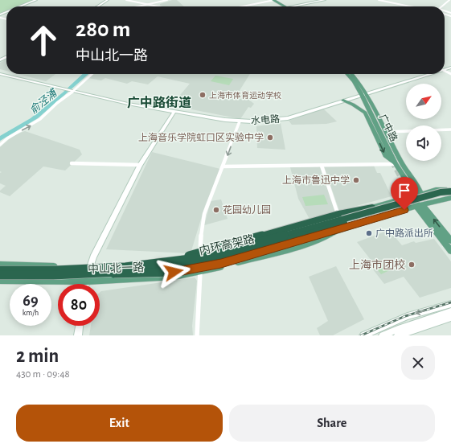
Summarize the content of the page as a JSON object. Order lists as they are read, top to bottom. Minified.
{"streets":{"highway":["内环高架路"],"main road":["水电路","广中路","中山北一路"]},"crossings":[["水电路","广中路"],["广中路","中山北一路"]],"districts":["广中路街道"],"water":["俞泾浦"],"places":["上海市体育运动学校","上海音乐学院虹口区实验中学","上海市鲁迅中学","花园幼儿园","广中路派出所","上海市团校"],"north":"top right","page":{"turn":["280 m","中山北一路"],"speed":"69 km/h","limit":"80","heading":["2 min","430 m · 09:48"],"buttons":["Exit","Share"]}}
